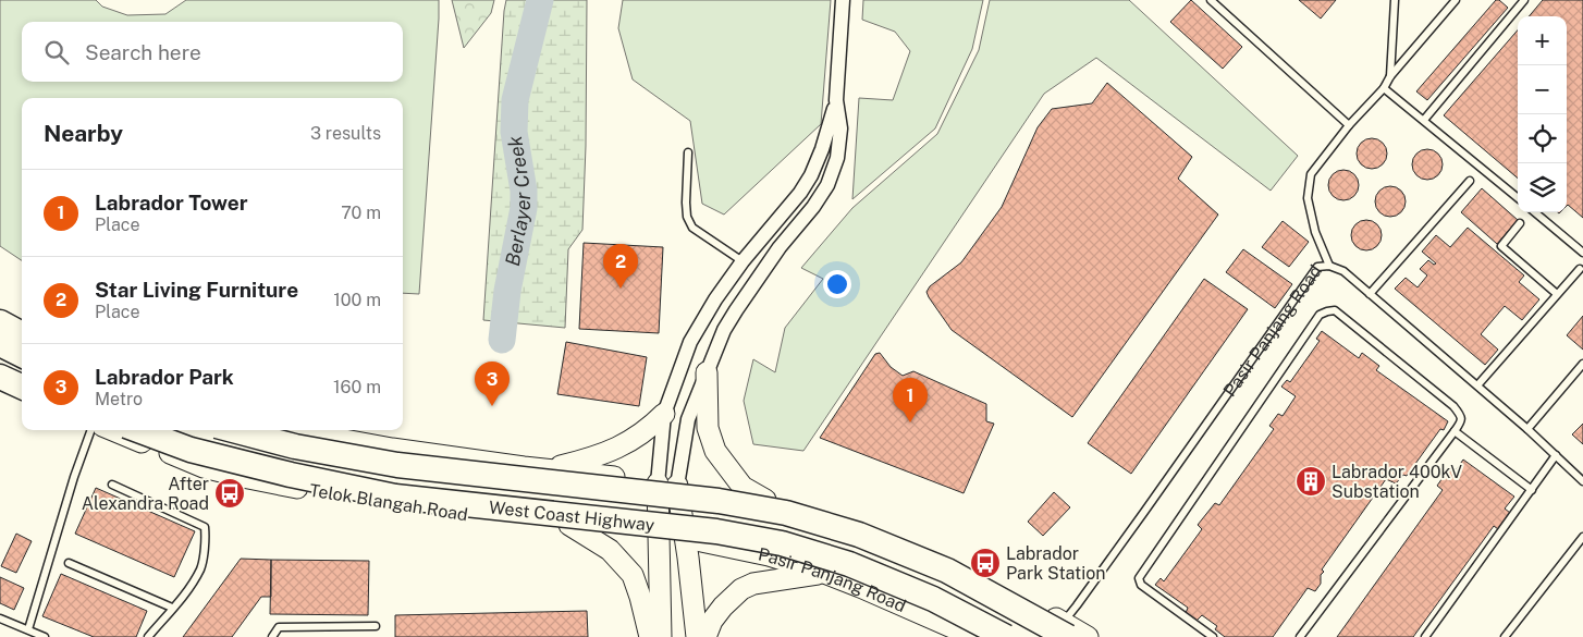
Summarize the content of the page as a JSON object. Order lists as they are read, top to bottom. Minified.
{"streets":{"highway":["West Coast Highway"],"main road":["Pasir Panjang Road","Telok Blangah Road"]},"crossings":[["Pasir Panjang Road","Telok Blangah Road"],["Pasir Panjang Road","West Coast Highway"]],"water":["Berlayer Creek"],"places":{"building":["Labrador 400kV Substation"],"bus stop":["After Alexandra Road","Labrador Park Station"]},"page":{"map_buttons":["+","−"],"search":"Search here","heading":["Nearby","3 results"],"list":[{"mark":"1","name":"Labrador Tower","note":"Place","value":"70 m"},{"mark":"2","name":"Star Living Furniture","note":"Place","value":"100 m"},{"mark":"3","name":"Labrador Park","note":"Metro","value":"160 m"}],"pins":["2","3","1"]}}
